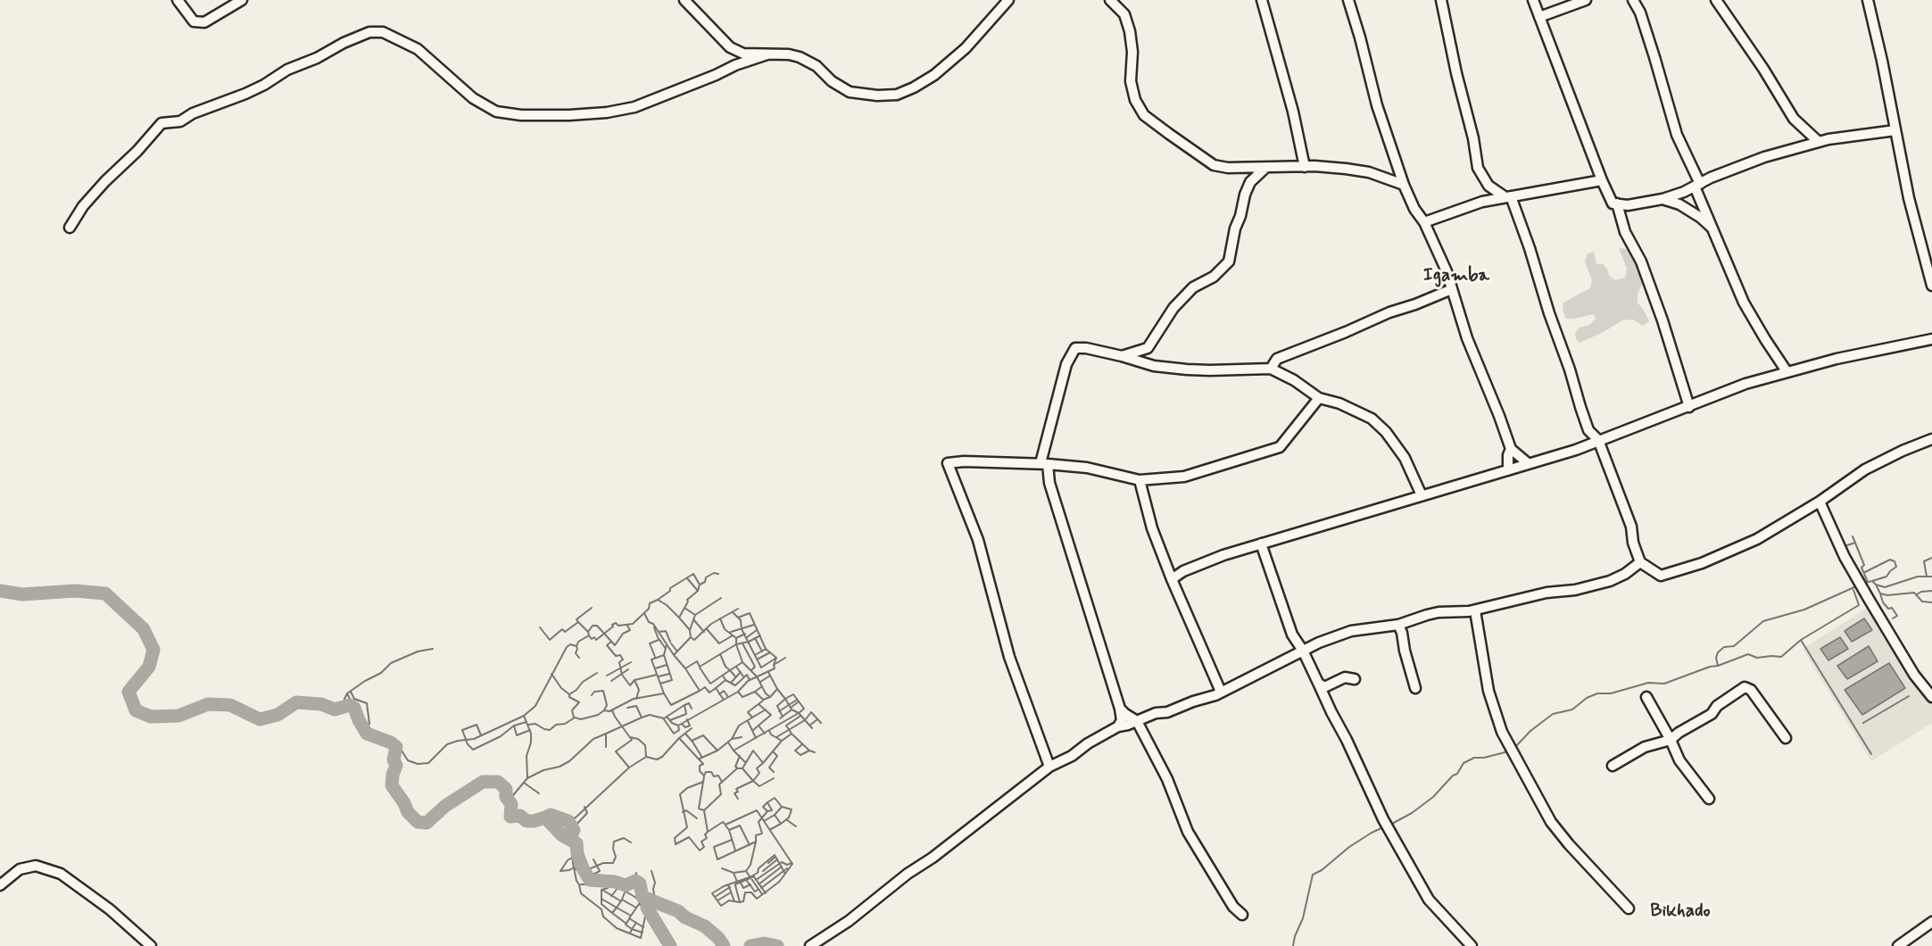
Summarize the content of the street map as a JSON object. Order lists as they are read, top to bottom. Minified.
{"districts":["Igamba","Bikhado"]}
